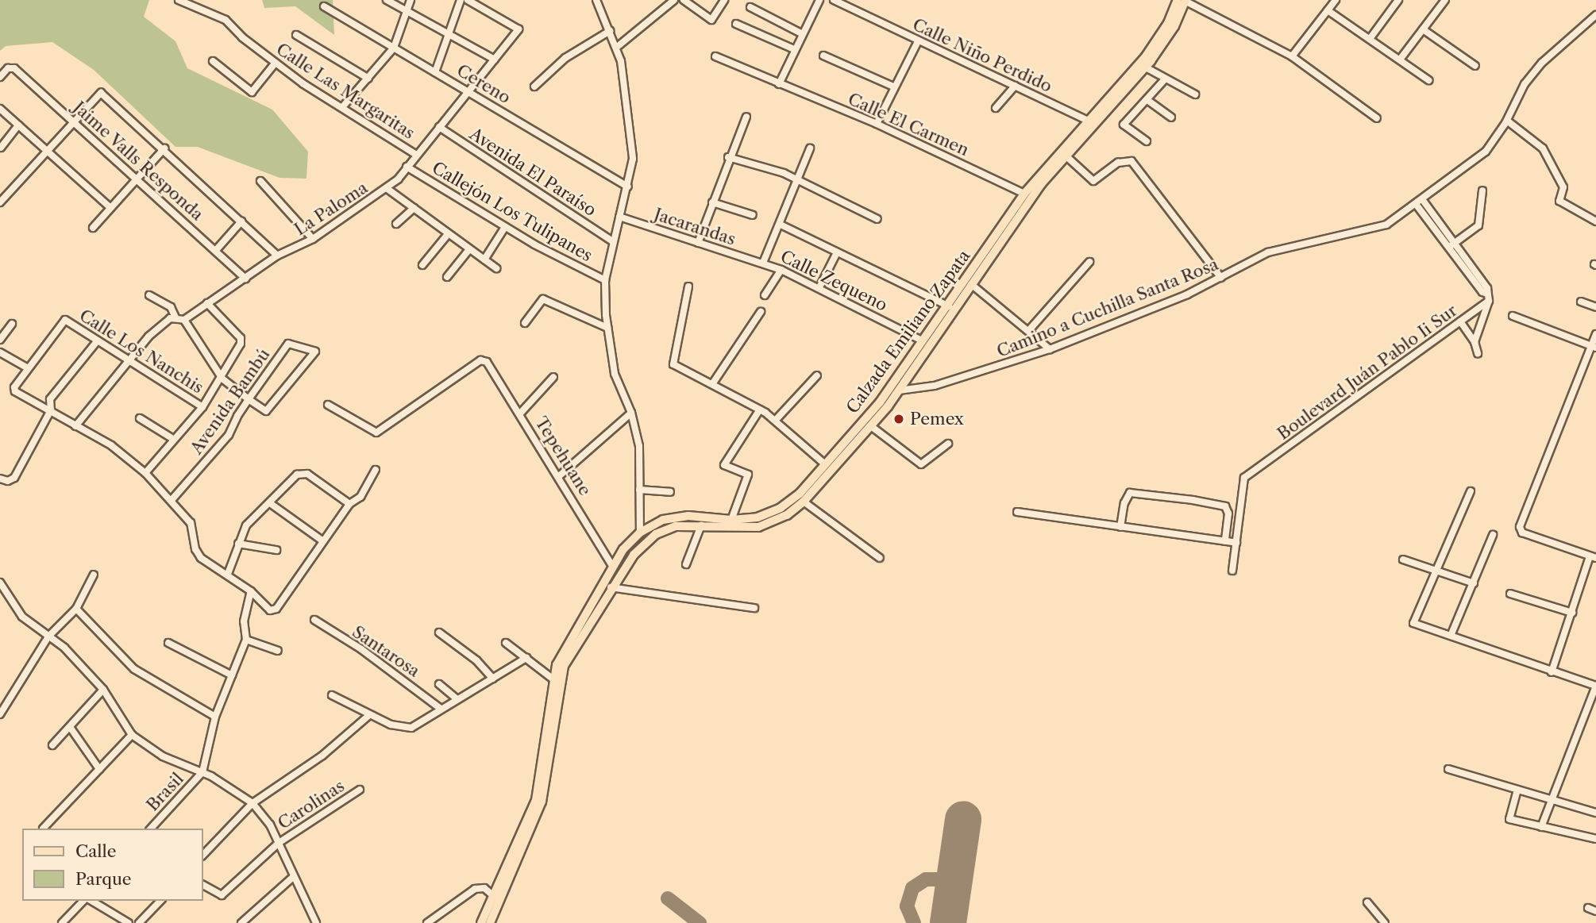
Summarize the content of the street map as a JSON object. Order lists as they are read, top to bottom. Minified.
{"streets":{"main road":["Calzada Emiliano Zapata"],"street":["Calle Niño Perdido","Cereno","Calle Las Margaritas","Calle El Carmen","Jaime Valls Responda","Avenida El Paraíso","La Paloma","Callejón Los Tulipanes","Jacarandas","Calle Zequeno","Camino a Cuchilla Santa Rosa","Calle Los Nanchis","Boulevard Juán Pablo Ii Sur","Avenida Bambú","Tepehuane","Santarosa","Brasil","Carolinas"]},"crossings":[["Calle Niño Perdido","Calzada Emiliano Zapata"],["Cereno","La Paloma"],["Calle Las Margaritas","La Paloma"],["Calle El Carmen","Calzada Emiliano Zapata"],["Jaime Valls Responda","La Paloma"],["Avenida El Paraíso","La Paloma"],["La Paloma","Callejón Los Tulipanes"],["Jacarandas","Calle Zequeno"],["Calle Zequeno","Calzada Emiliano Zapata"],["Camino a Cuchilla Santa Rosa","Calzada Emiliano Zapata"],["Calzada Emiliano Zapata","Tepehuane"]],"places":["Pemex"],"legend":["Calle","Parque"]}
